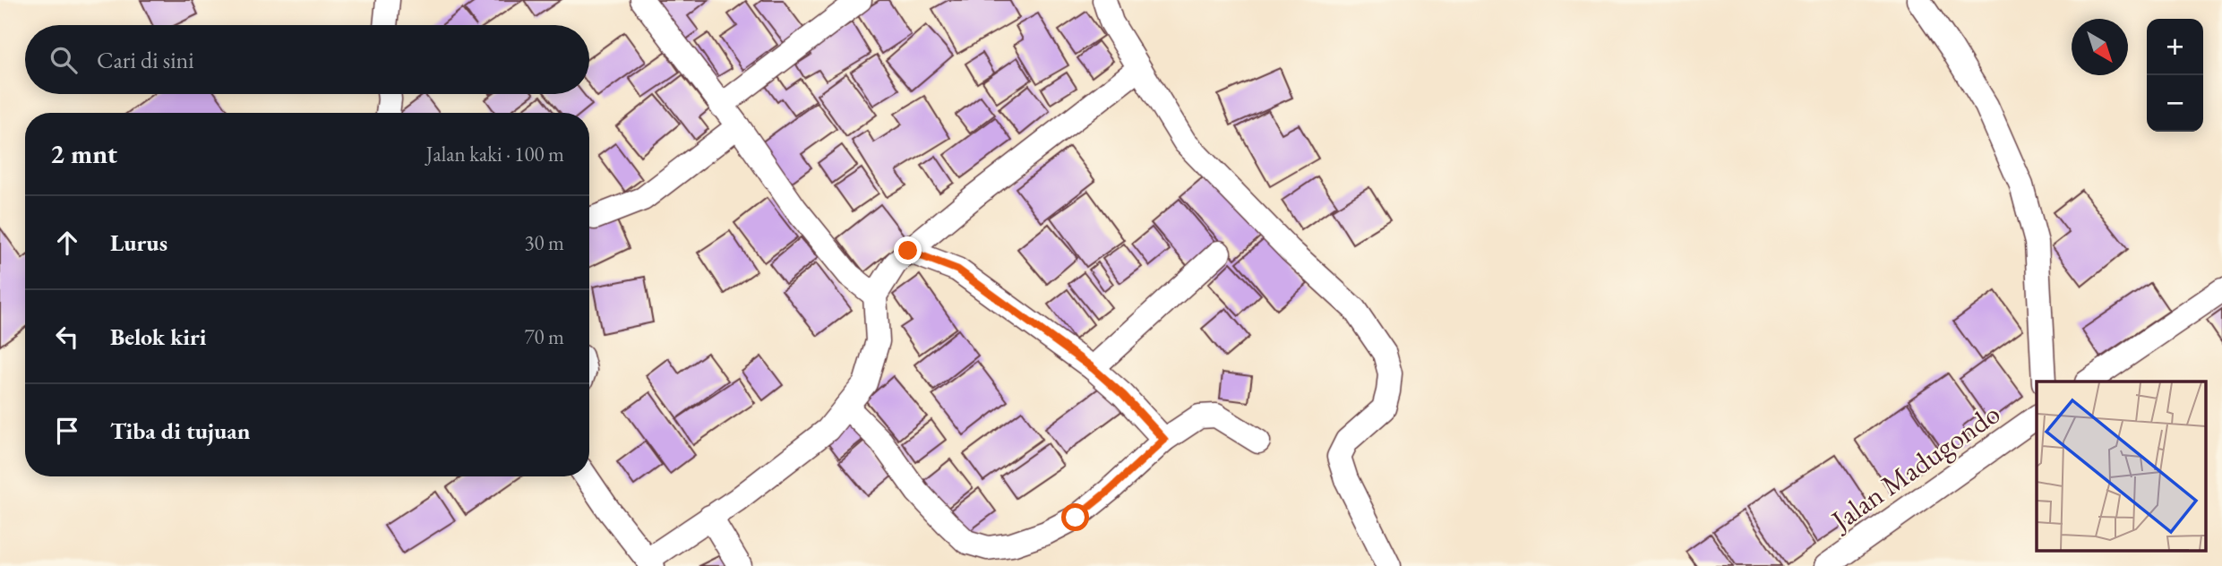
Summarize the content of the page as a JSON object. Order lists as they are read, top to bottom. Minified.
{"streets":{"street":["Jalan Madugondo"]},"north":"bottom right","page":{"map_buttons":["+","−"],"search":"Cari di sini","heading":["2 mnt","Jalan kaki · 100 m"],"list":[["Lurus","30 m"],["Belok kiri","70 m"],"Tiba di tujuan"]}}
